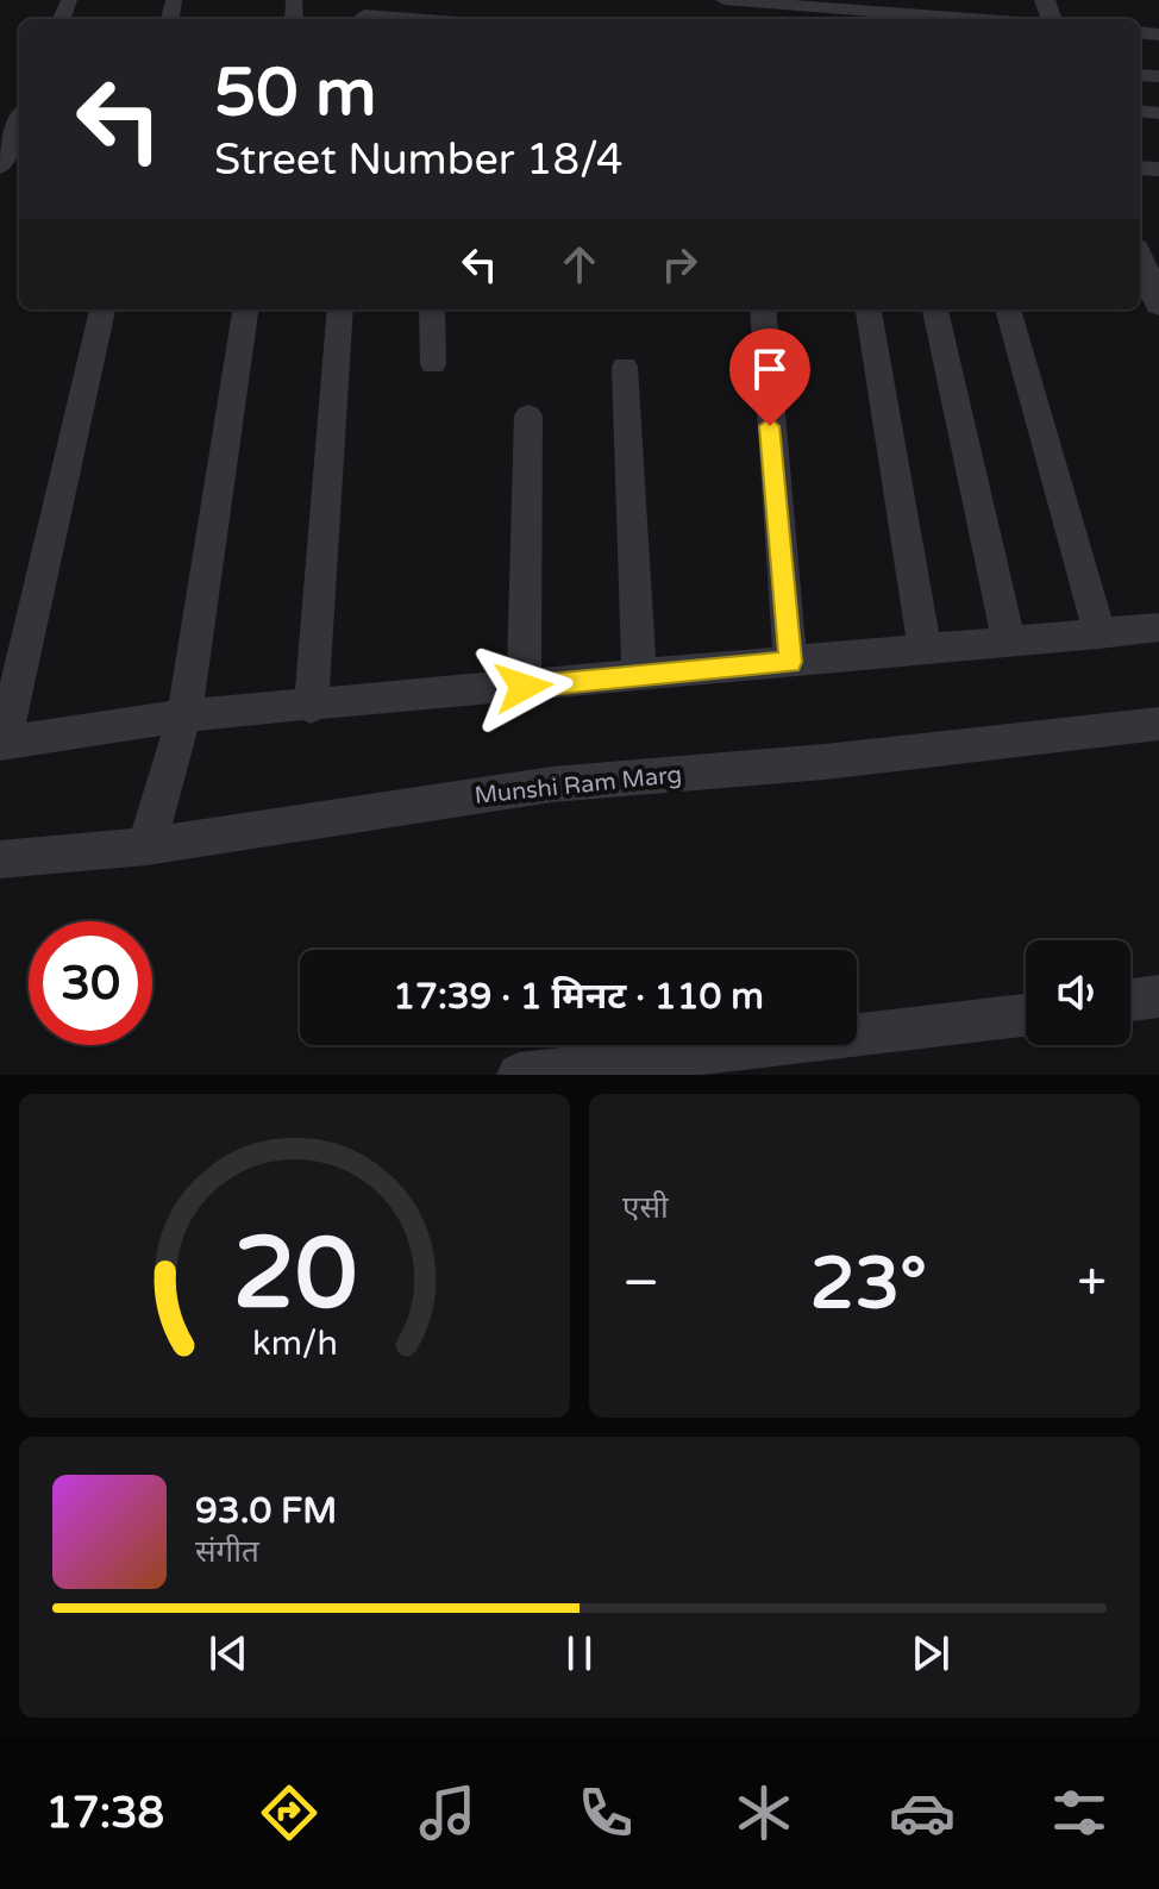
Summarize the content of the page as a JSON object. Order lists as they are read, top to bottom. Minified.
{"streets":{"street":["Munshi Ram Marg"]},"page":{"turn":["50 m","Street Number 18/4"],"limit":"30","trip":"17:39 · 1 मिनट · 110 m","tile":"एसी","heat":["−","23°","+"],"song":["93.0 FM","संगीत"],"tabs":"17:38","gauge":["20","km/h"]}}
